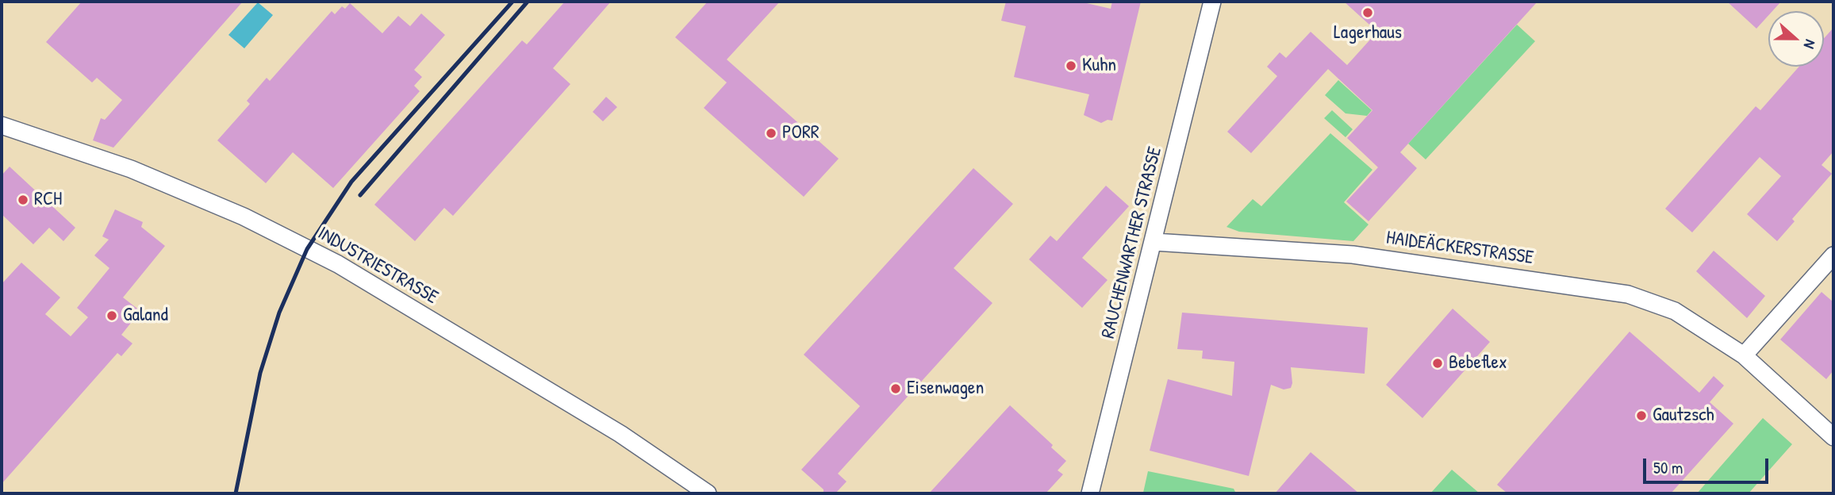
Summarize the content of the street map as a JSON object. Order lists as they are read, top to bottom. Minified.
{"streets":{"street":["RAUCHENWARTHER STRASSE","HAIDEÄCKERSTRASSE","INDUSTRIESTRASSE"]},"crossings":[["RAUCHENWARTHER STRASSE","HAIDEÄCKERSTRASSE"]],"places":["Lagerhaus","Kuhn","PORR","RCH","Galand","Bebeflex","Eisenwagen","Gautzsch"],"scale_bar":"50 m","north":"right"}
